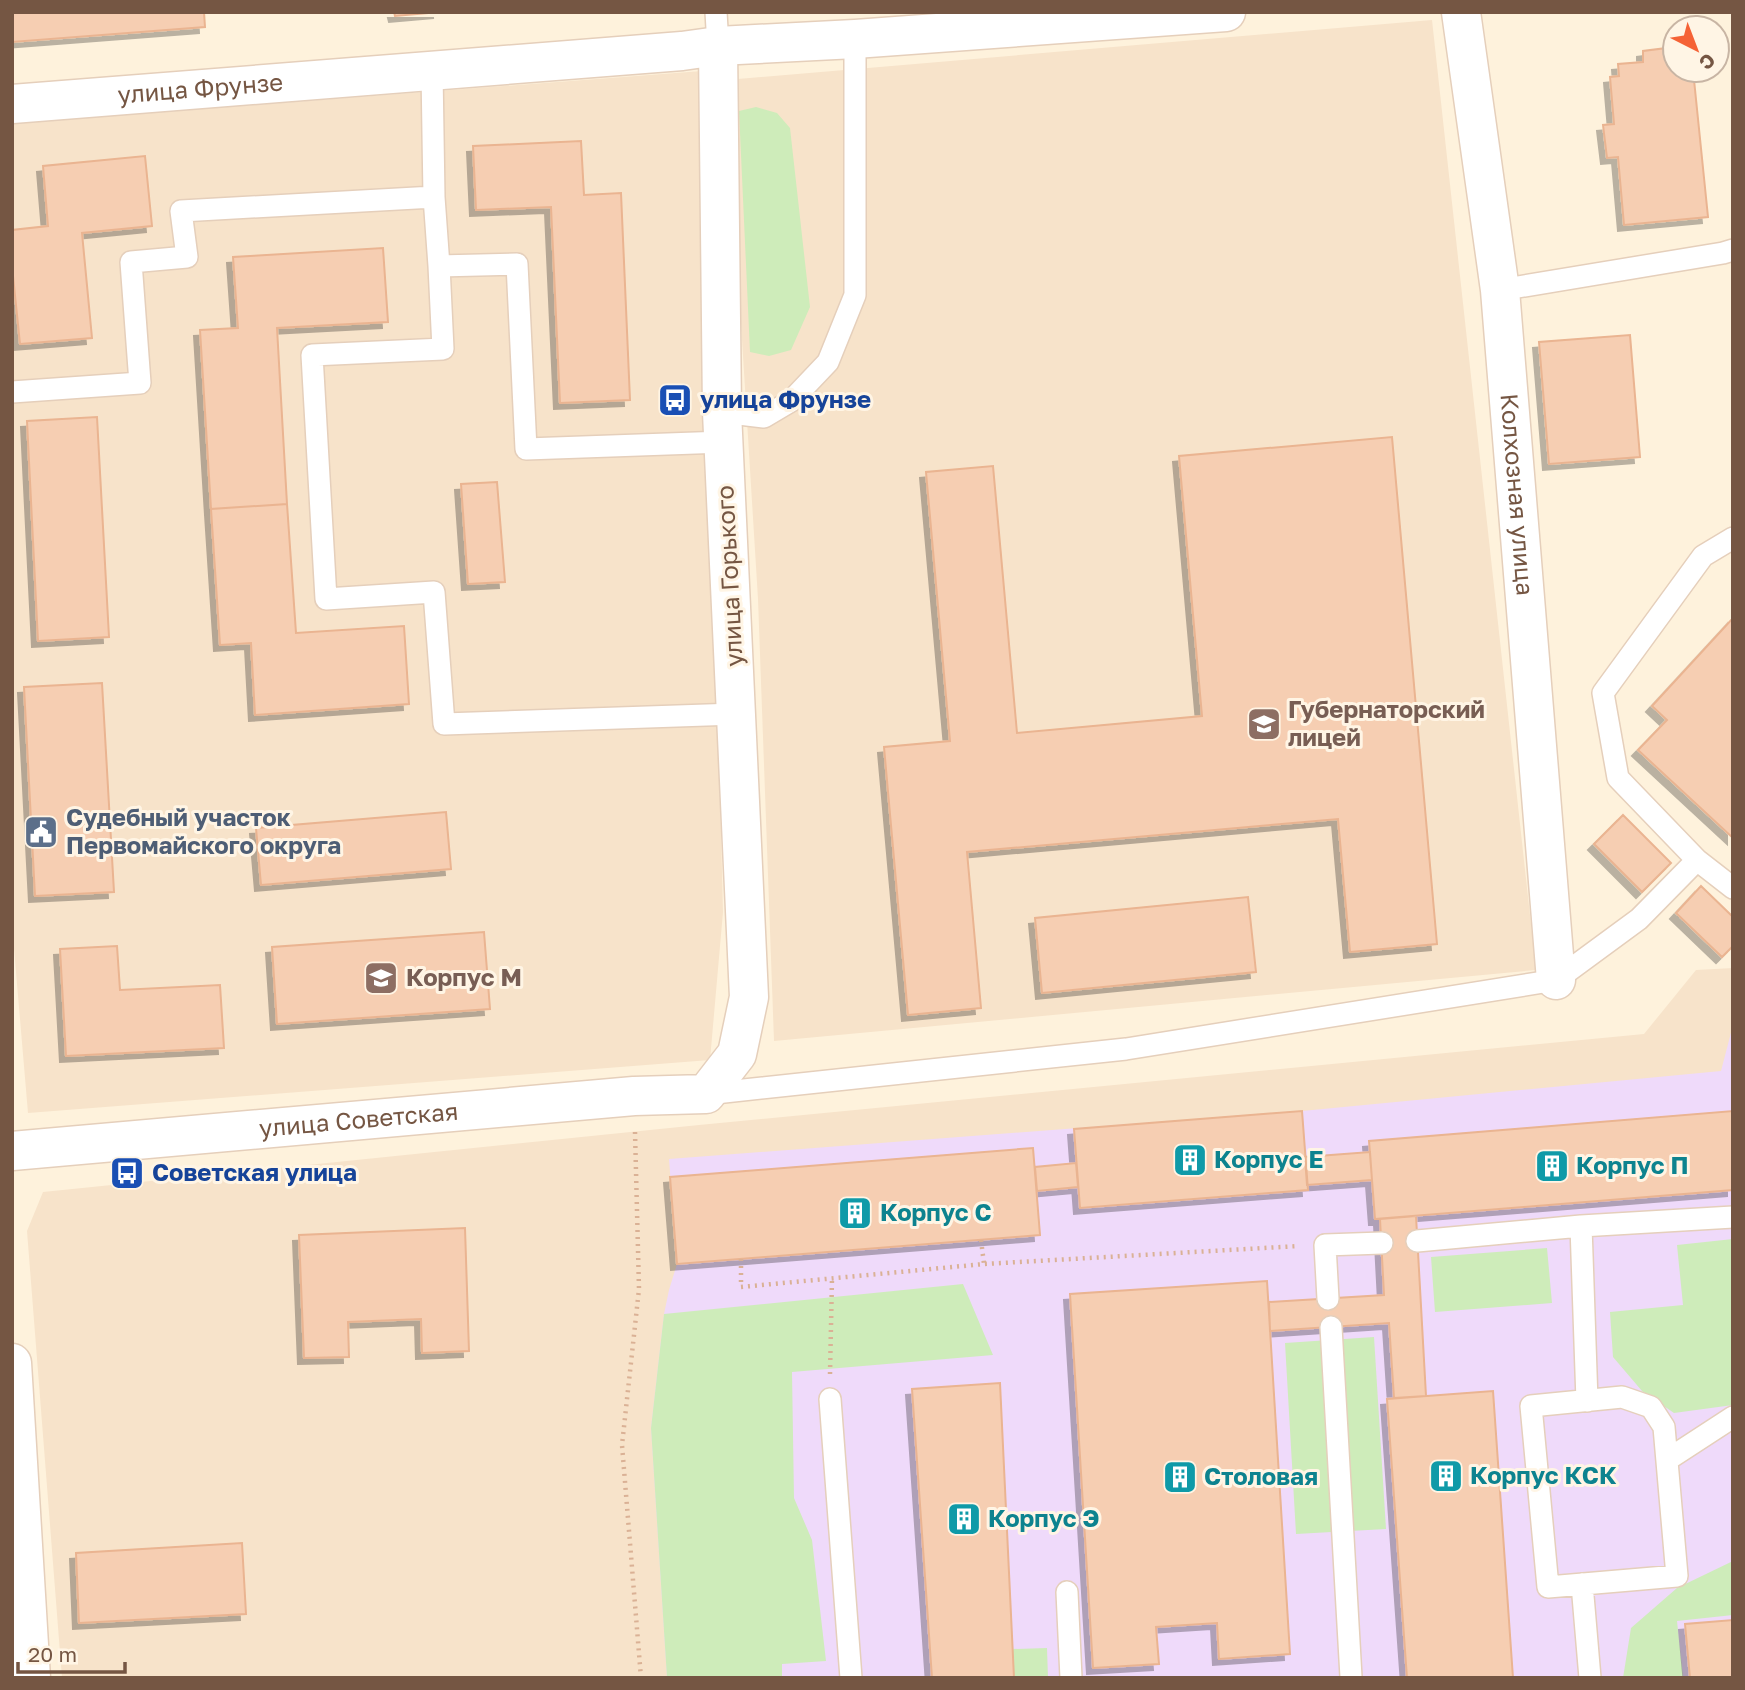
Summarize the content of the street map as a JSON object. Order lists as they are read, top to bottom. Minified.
{"streets":{"street":["улица Фрунзе","Колхозная улица","улица Горького","улица Советская"]},"crossings":[["улица Фрунзе","улица Горького"],["улица Горького","улица Советская"]],"places":{"bus stop":["улица Фрунзе","Советская улица"],"school or university":["Губернаторский лицей","Корпус M"],"public building":["Судебный участок Первомайского округа"],"building":["Корпус Е","Корпус П","Корпус С","Корпус КСК","Столовая","Корпус Э"]},"scale_bar":"20 m","north":"bottom right"}
